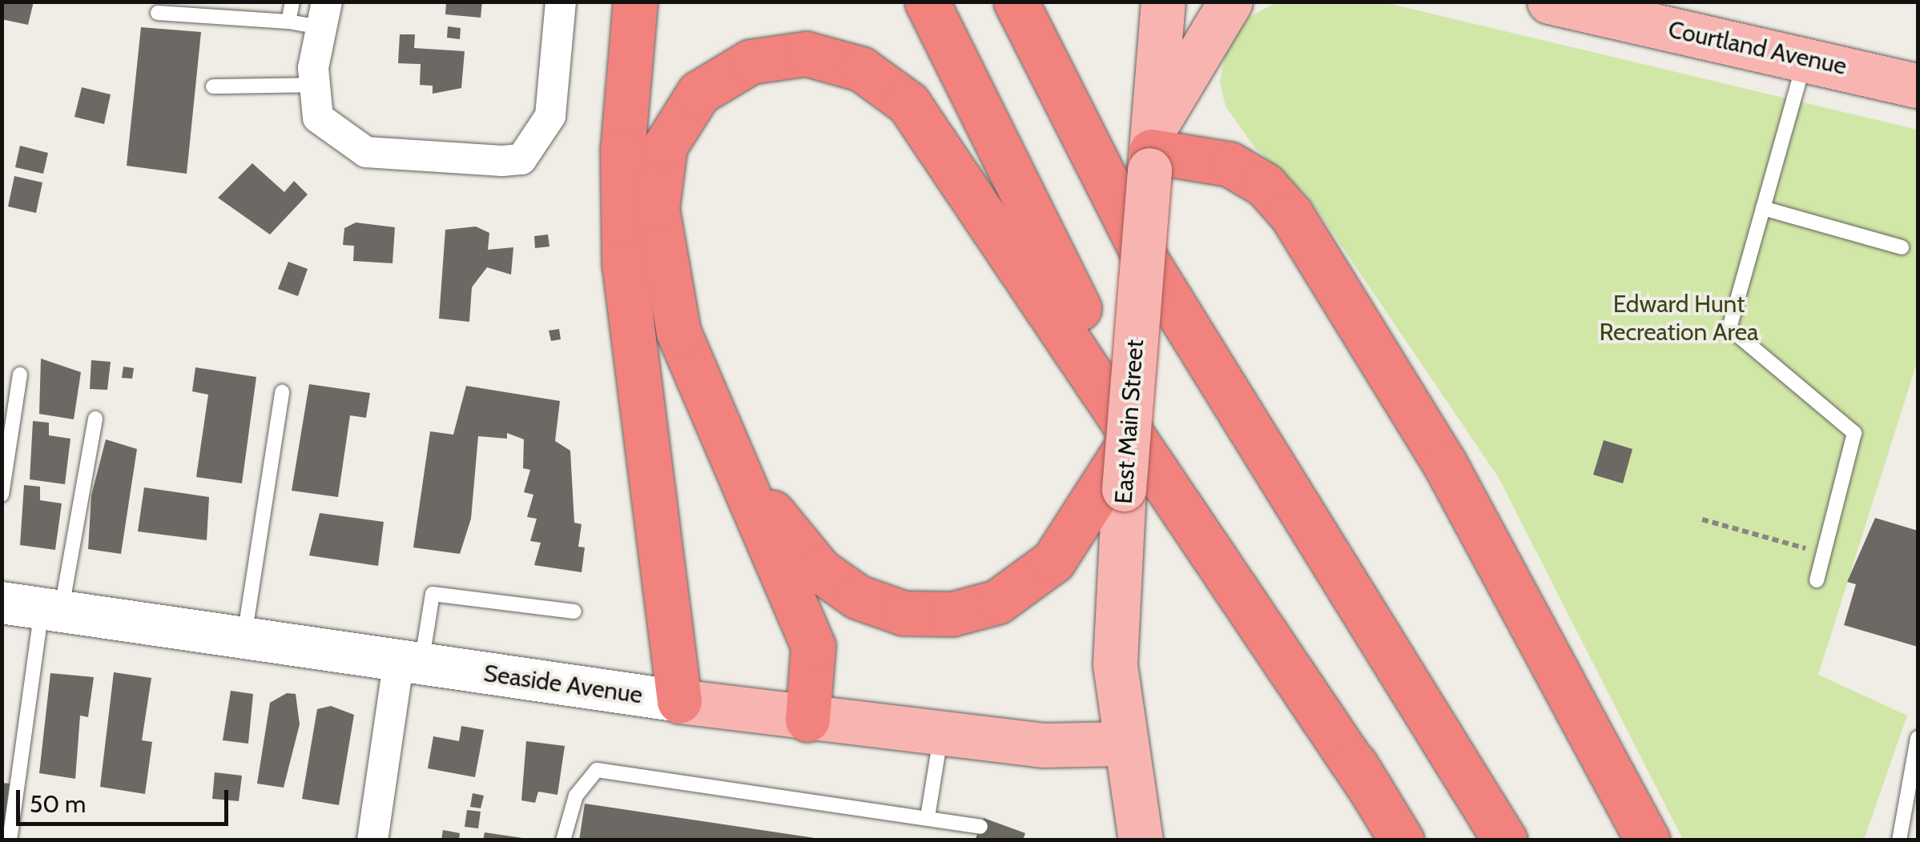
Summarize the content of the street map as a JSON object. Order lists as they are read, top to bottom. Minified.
{"streets":{"main road":["Courtland Avenue","East Main Street","Seaside Avenue"]},"crossings":[["East Main Street","Seaside Avenue"]],"parks":["Edward Hunt Recreation Area"],"scale_bar":"50 m"}
